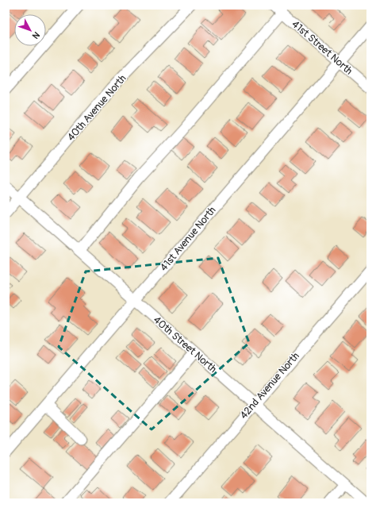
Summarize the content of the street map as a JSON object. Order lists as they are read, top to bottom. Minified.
{"streets":{"street":["41st Street North","40th Avenue North","41st Avenue North","40th Street North","42nd Avenue North"]},"crossings":[["41st Street North","41st Avenue North"],["40th Avenue North","40th Street North"],["41st Avenue North","40th Street North"],["40th Street North","42nd Avenue North"]],"north":"bottom right"}
